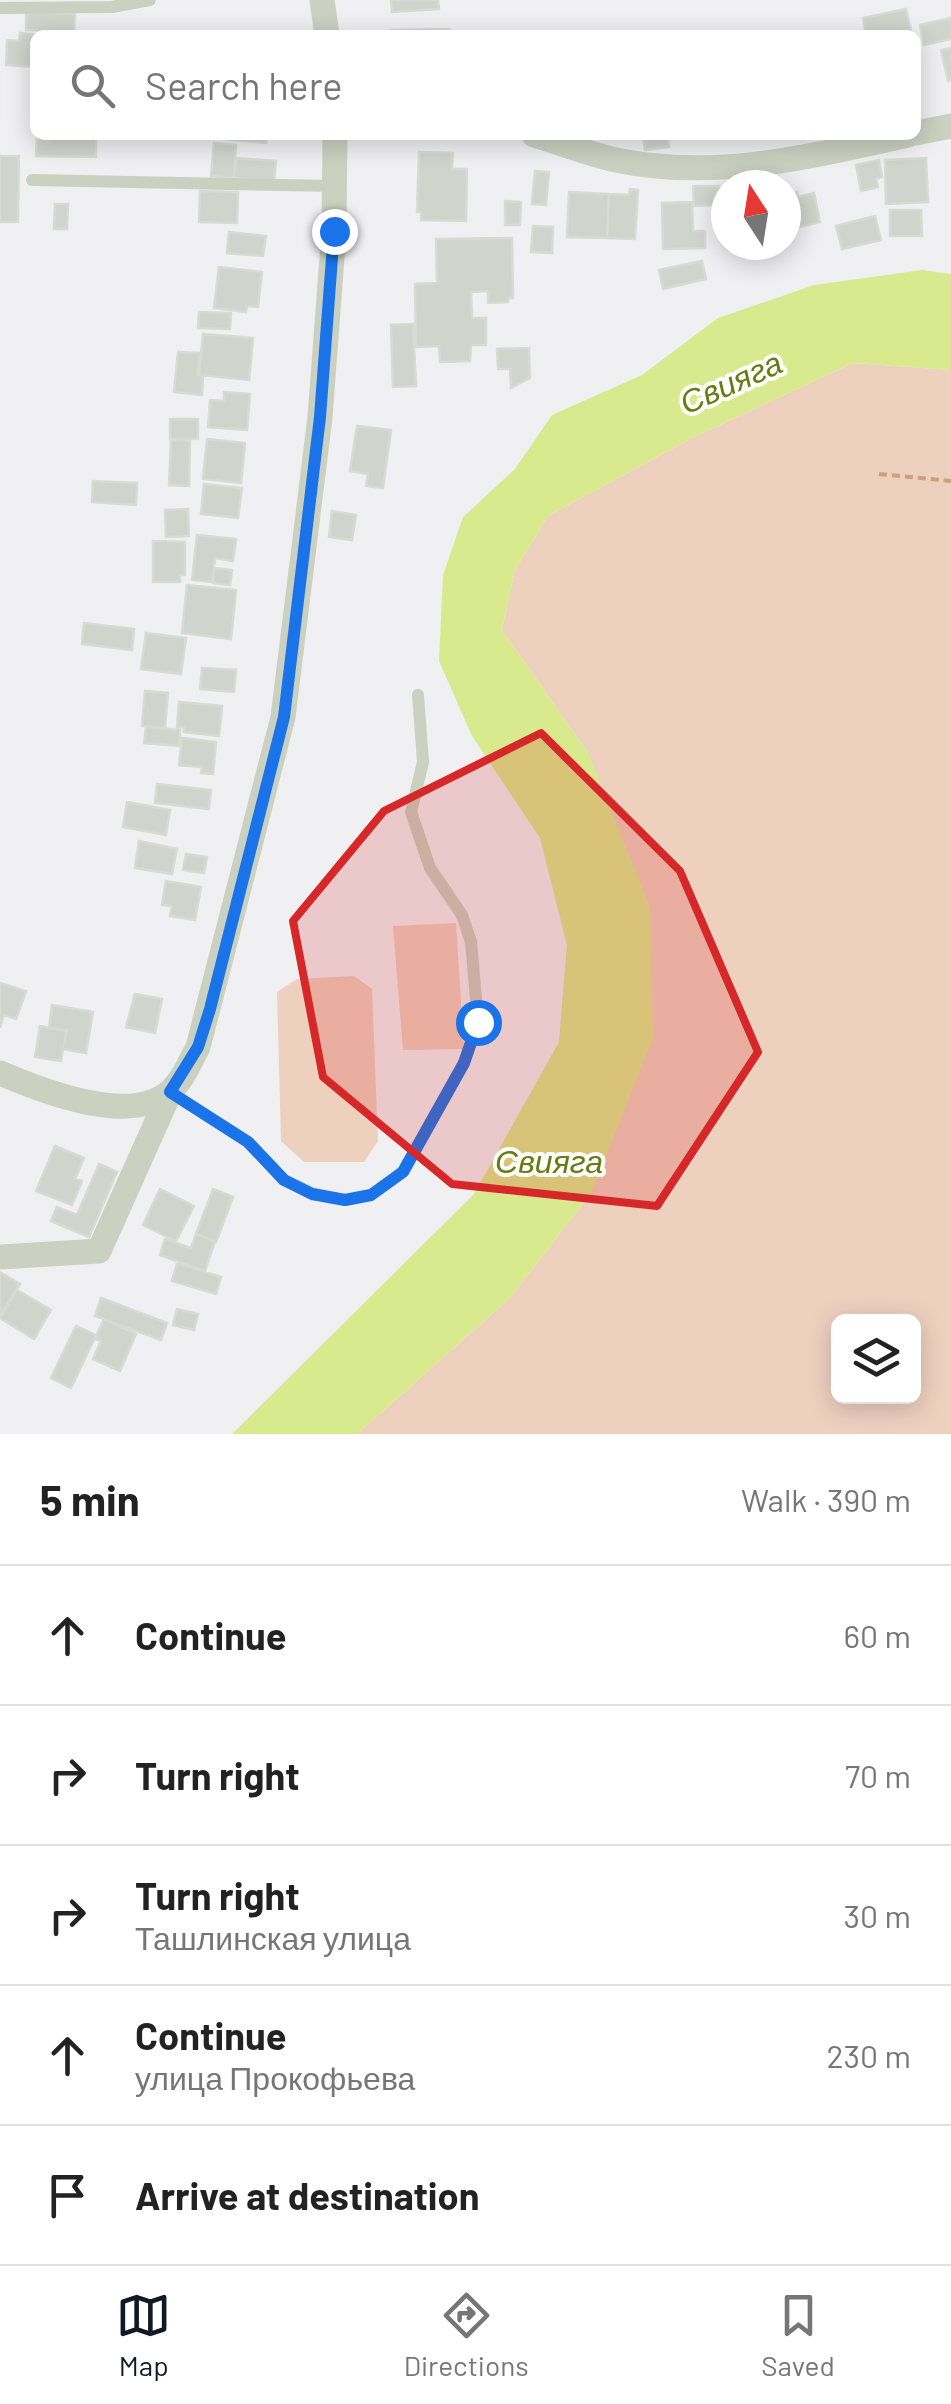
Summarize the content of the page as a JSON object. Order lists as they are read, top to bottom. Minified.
{"water":["Свияга"],"north":"top","page":{"search":"Search here","heading":["5 min","Walk · 390 m"],"list":[["Continue","60 m"],["Turn right","70 m"],["Turn right","Ташлинская улица","30 m"],["Continue","улица Прокофьева","230 m"],"Arrive at destination"],"nav":["Map","Directions","Saved"]}}
